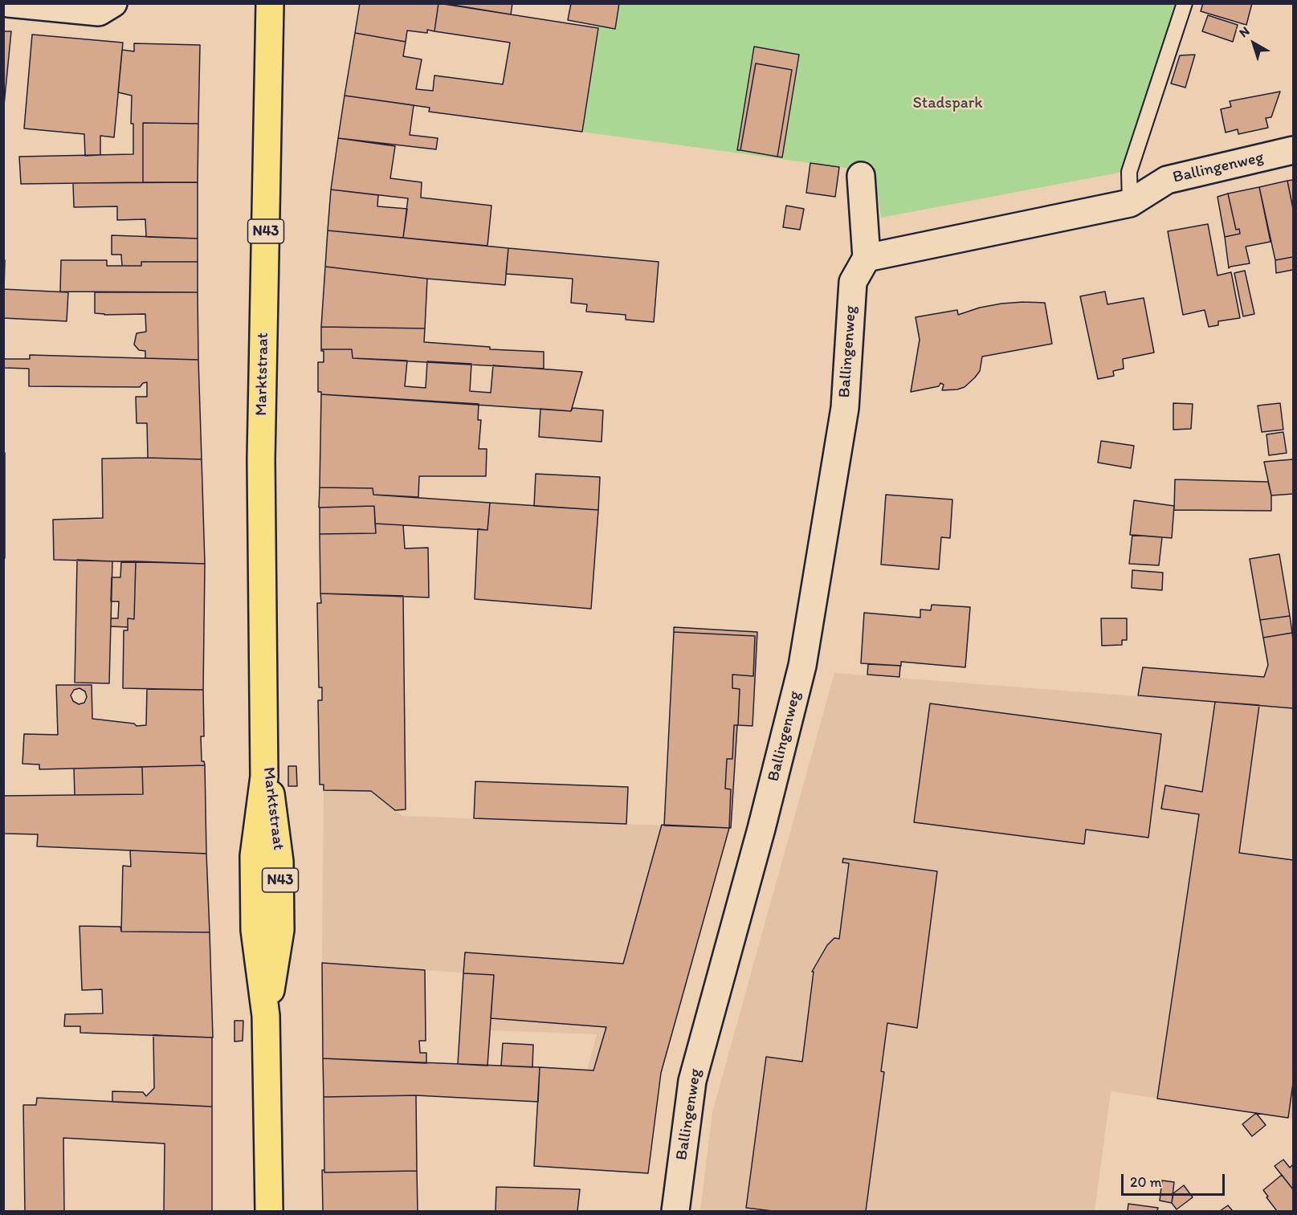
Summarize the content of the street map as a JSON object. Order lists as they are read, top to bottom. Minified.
{"streets":{"main road":["N43","Marktstraat"],"street":["Ballingenweg"]},"parks":["Stadspark"],"scale_bar":"20 m","north":"top left"}
